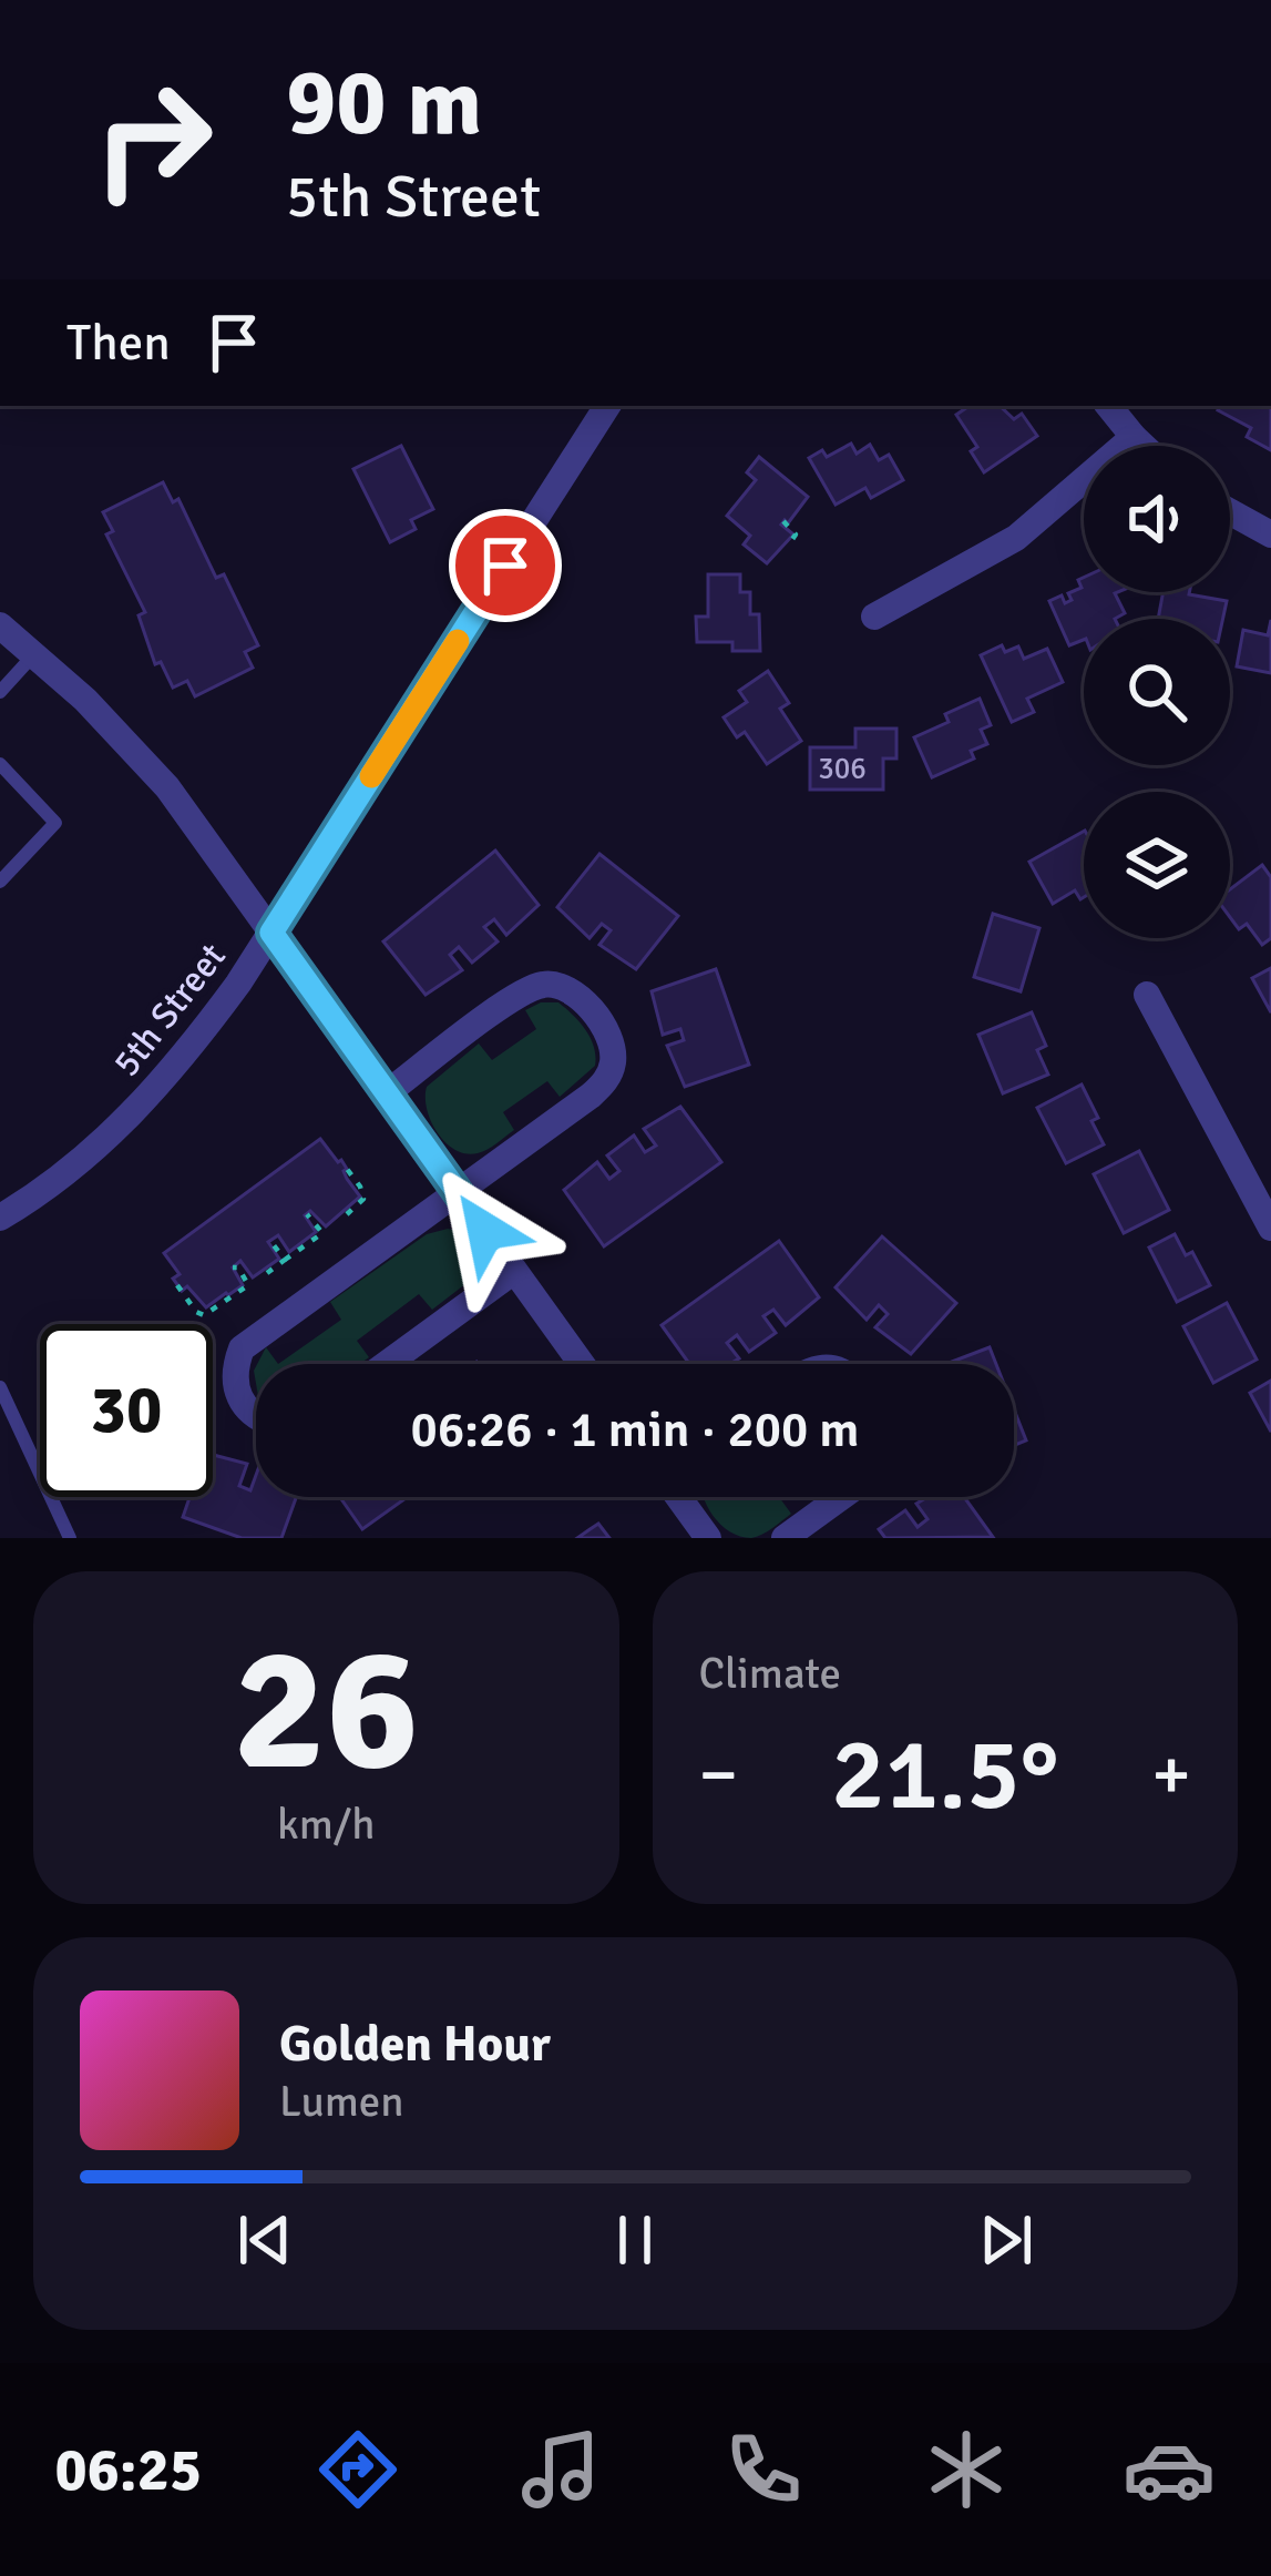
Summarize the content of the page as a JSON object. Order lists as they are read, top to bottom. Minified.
{"streets":{"street":["5th Street"]},"house_numbers":["306"],"page":{"turn":["90 m","5th Street"],"then":"Then","limit":"30","trip":"06:26 · 1 min · 200 m","tile":[["26","km/h"],"Climate"],"heat":["−","21.5°","+"],"song":["Golden Hour","Lumen"],"tabs":"06:25"}}
